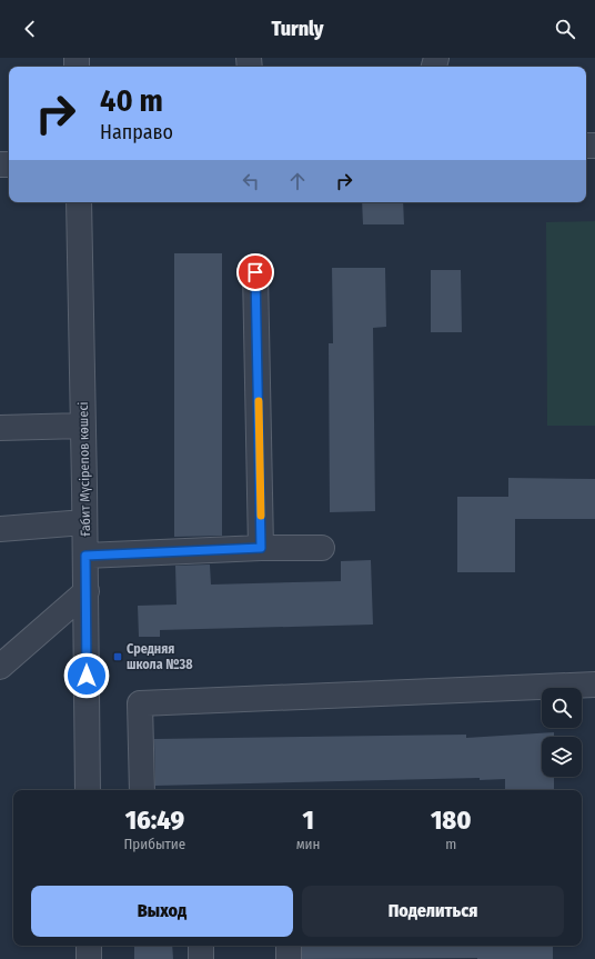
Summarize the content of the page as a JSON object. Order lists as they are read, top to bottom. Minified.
{"streets":{"street":["Ғабит Мүсірепов көшесі"]},"places":{"transit":["Средняя школа №38"]},"page":{"header":"Turnly","turn":["40 m","Направо"],"eta":["16:49","Прибытие","1","мин","180","m"],"buttons":["Выход","Поделиться"]}}
